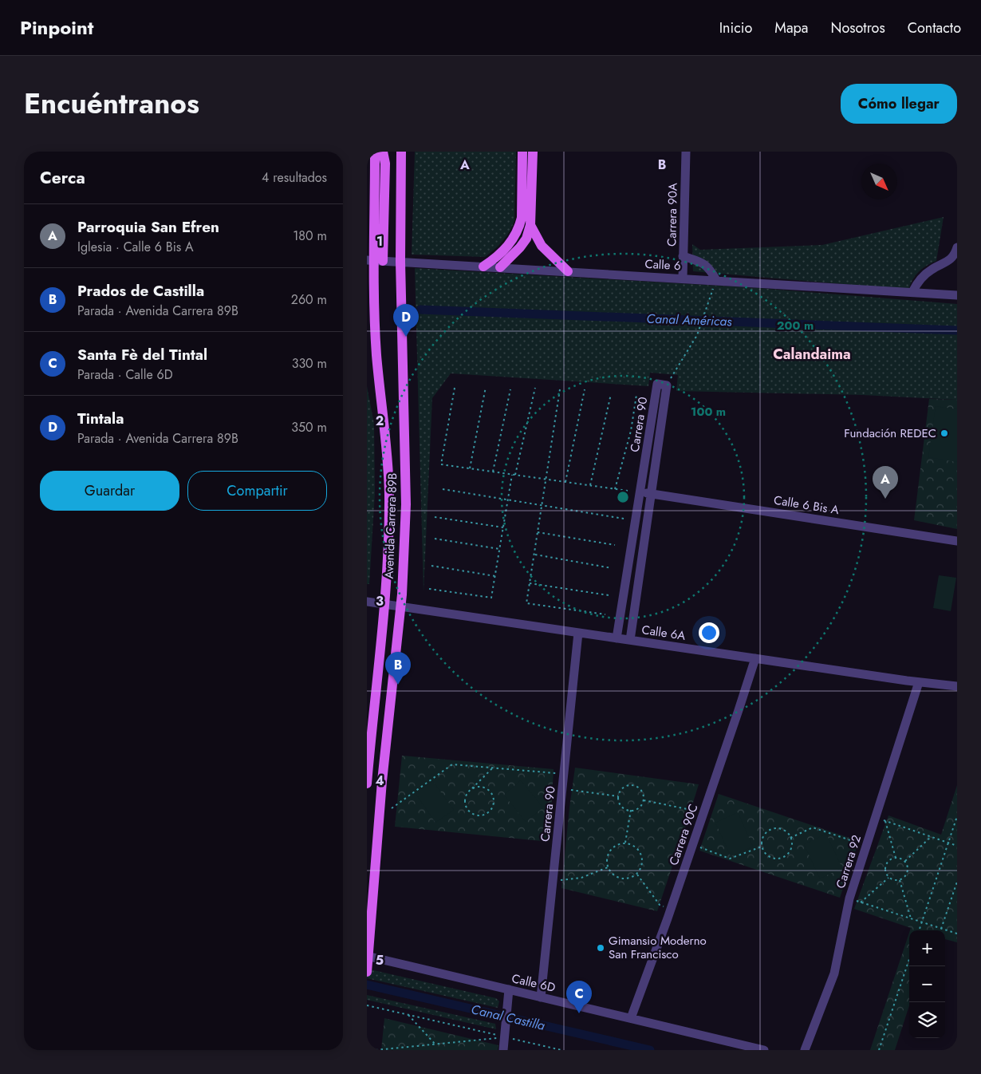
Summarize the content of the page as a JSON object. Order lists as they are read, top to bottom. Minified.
{"streets":{"main road":["Avenida Carrera 89B"],"street":["Carrera 90A","Calle 6","Carrera 90","Calle 6 Bis A","Calle 6A","Carrera 90C","Carrera 92","Calle 6D"]},"crossings":[["Carrera 90A","Calle 6"],["Calle 6","Avenida Carrera 89B"],["Carrera 90","Calle 6 Bis A"],["Carrera 90","Calle 6A"],["Carrera 90","Calle 6D"],["Avenida Carrera 89B","Calle 6A"],["Avenida Carrera 89B","Calle 6D"],["Calle 6A","Carrera 90C"],["Calle 6A","Carrera 92"],["Carrera 90C","Calle 6D"]],"districts":["Calandaima"],"water":["Canal Américas","Canal Castilla"],"places":["Fundación REDEC","Gimansio Moderno San Francisco"],"north":"bottom right","page":{"header":"Pinpoint","nav":["Inicio","Mapa","Nosotros","Contacto"],"title":"Encuéntranos","buttons":["Cómo llegar",["Guardar","Compartir"]],"heading":["Cerca","4 resultados"],"list":[{"mark":"A","name":"Parroquia San Efren","note":"Iglesia · Calle 6 Bis A","value":"180 m"},{"mark":"B","name":"Prados de Castilla","note":"Parada · Avenida Carrera 89B","value":"260 m"},{"mark":"C","name":"Santa Fè del Tintal","note":"Parada · Calle 6D","value":"330 m"},{"mark":"D","name":"Tintala","note":"Parada · Avenida Carrera 89B","value":"350 m"}],"pins":["D","A","B","C"],"map_buttons":["+","−"]},"grid":{"columns":["A","B"],"rows":["1","2","3","4","5"]},"rings":["200 m","100 m"]}
